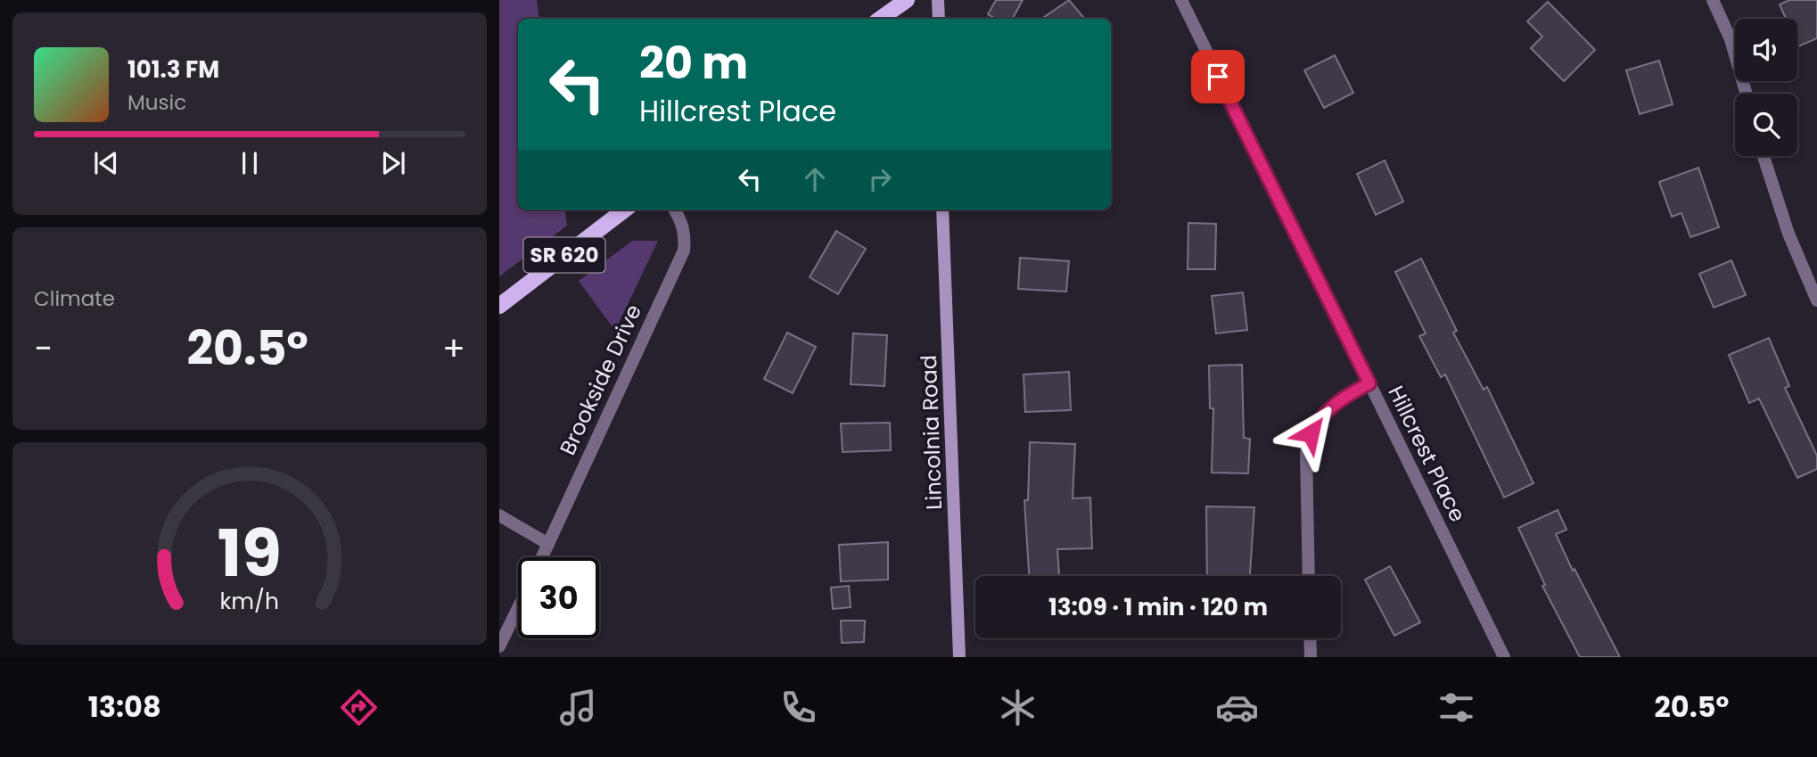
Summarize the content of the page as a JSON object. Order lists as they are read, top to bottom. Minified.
{"streets":{"main road":["SR 620","Lincolnia Road"],"street":["Brookside Drive","Hillcrest Place"]},"page":{"turn":["20 m","Hillcrest Place"],"song":["101.3 FM","Music"],"tile":"Climate","heat":["−","20.5°","+"],"limit":"30","trip":"13:09 · 1 min · 120 m","tabs":["13:08","20.5°"],"gauge":["19","km/h"]}}
